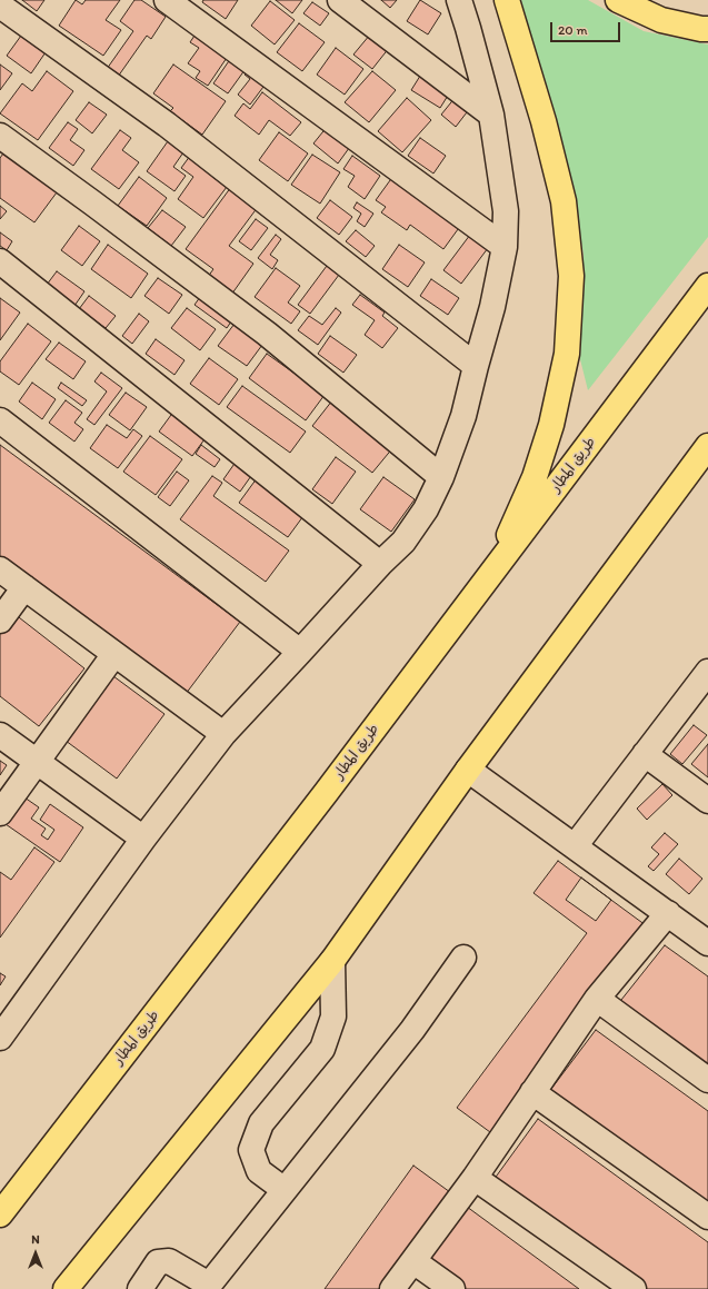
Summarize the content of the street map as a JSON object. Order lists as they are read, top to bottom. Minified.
{"streets":{"highway":["طريق المطار"]},"scale_bar":"20 m","north":"top"}
